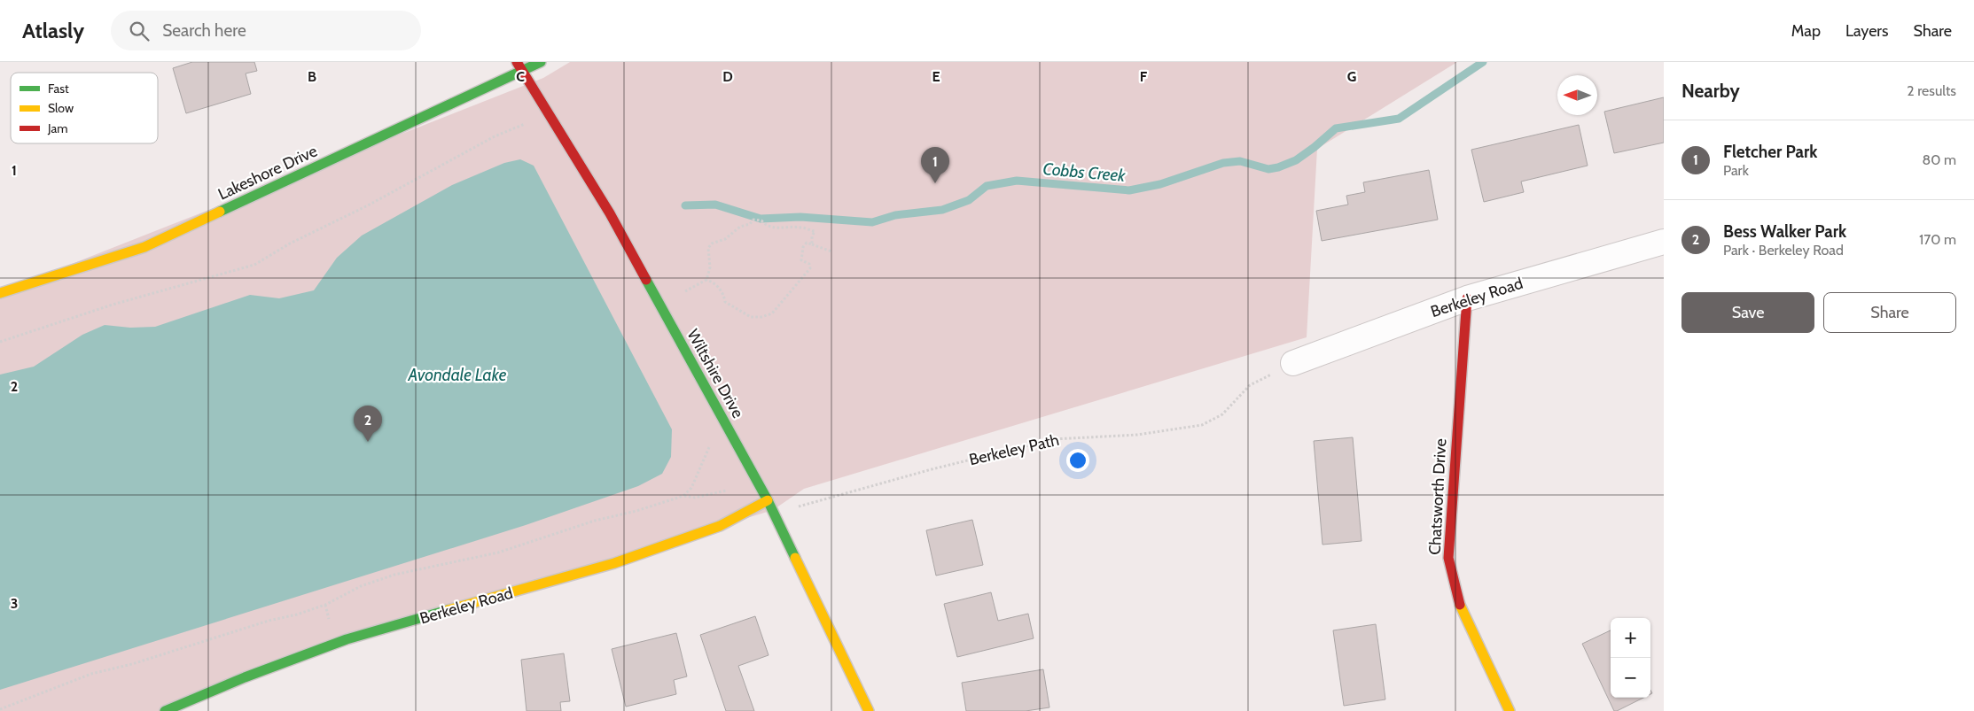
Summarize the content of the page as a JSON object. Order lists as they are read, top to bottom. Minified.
{"streets":{"street":["Lakeshore Drive","Berkeley Road","Wiltshire Drive","Chatsworth Drive"],"path":["Berkeley Path"]},"crossings":[["Lakeshore Drive","Wiltshire Drive"],["Berkeley Road","Wiltshire Drive"],["Berkeley Road","Berkeley Path"],["Berkeley Road","Chatsworth Drive"],["Wiltshire Drive","Berkeley Path"]],"water":["Cobbs Creek","Avondale Lake"],"legend":["Fast","Slow","Jam"],"north":"left","page":{"header":"Atlasly","search":"Search here","nav":["Map","Layers","Share"],"heading":["Nearby","2 results"],"list":[{"mark":"1","name":"Fletcher Park","note":"Park","value":"80 m"},{"mark":"2","name":"Bess Walker Park","note":"Park · Berkeley Road","value":"170 m"}],"pins":["1","2"],"buttons":["Save","Share"],"map_buttons":["+","−"]},"grid":{"columns":["B","C","D","E","F","G"],"rows":["1","2","3"]}}
